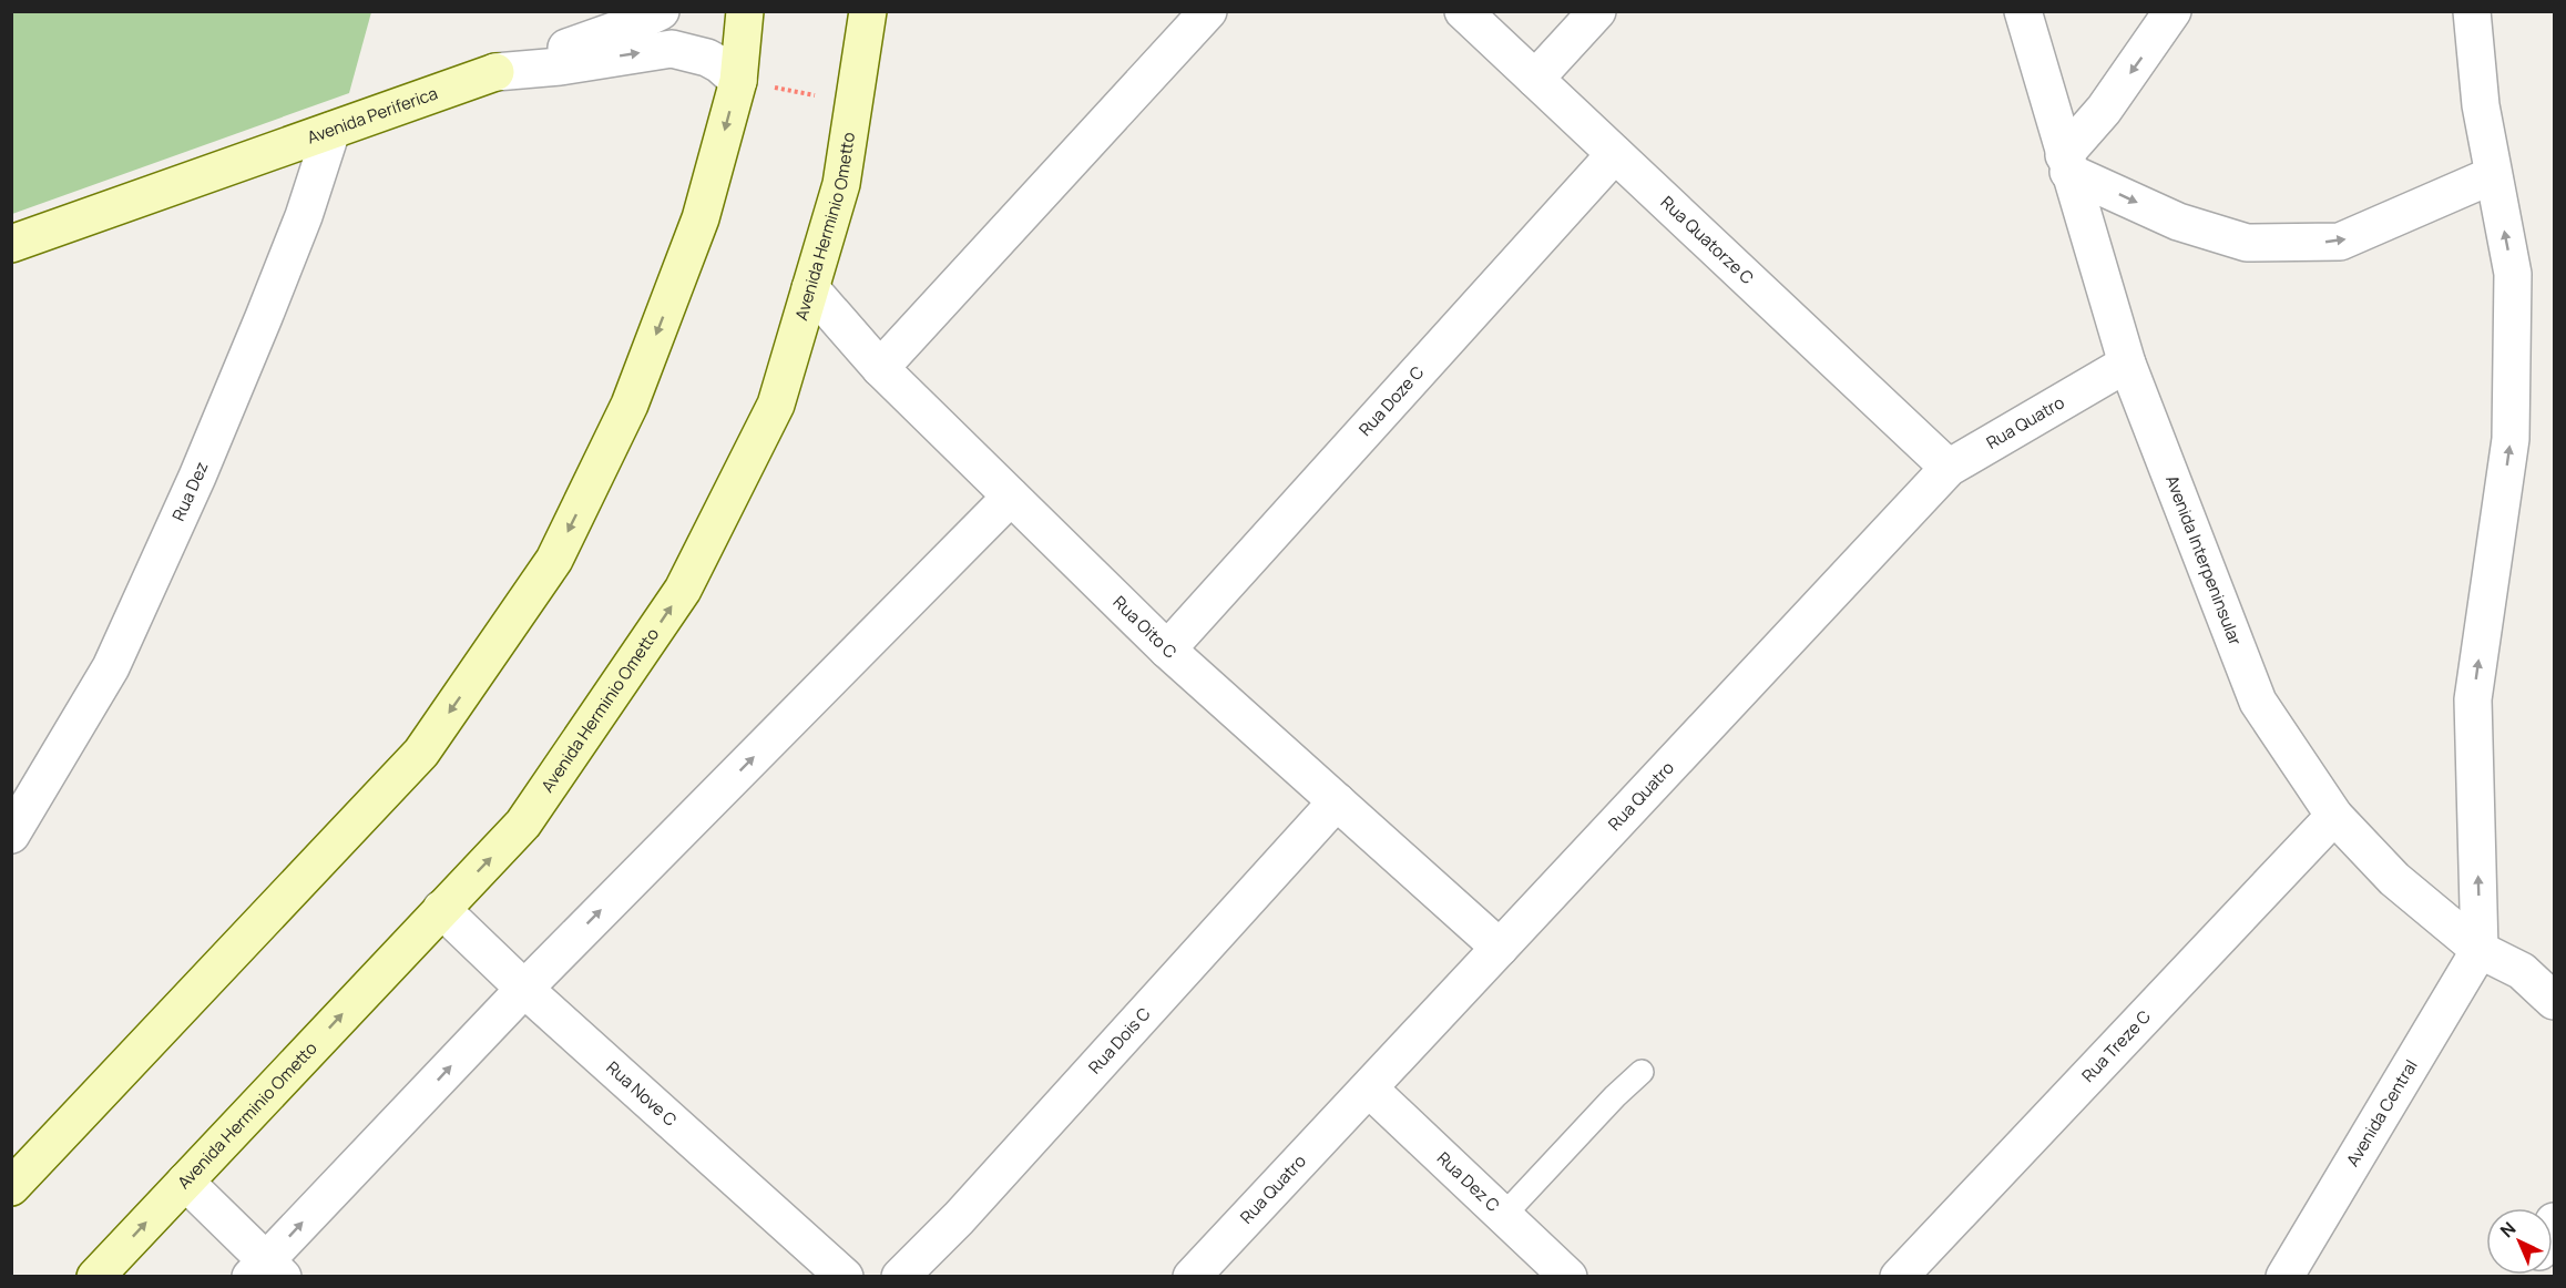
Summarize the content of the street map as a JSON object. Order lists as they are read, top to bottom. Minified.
{"streets":{"street":["Avenida Periferica","Avenida Herminio Ometto","Rua Quatorze C","Rua Doze C","Rua Quatro","Rua Dez","Avenida Interpeninsular","Rua Oito C","Rua Dois C","Rua Treze C","Rua Nove C","Avenida Central","Rua Dez C"]},"crossings":[["Avenida Periferica","Rua Dez"],["Avenida Herminio Ometto","Rua Oito C"],["Avenida Herminio Ometto","Rua Nove C"],["Rua Quatorze C","Rua Doze C"],["Rua Quatorze C","Rua Quatro"],["Rua Doze C","Rua Oito C"],["Rua Quatro","Avenida Interpeninsular"],["Rua Quatro","Rua Oito C"],["Rua Quatro","Rua Dez C"],["Avenida Interpeninsular","Rua Treze C"],["Avenida Interpeninsular","Avenida Central"],["Rua Oito C","Rua Dois C"]],"north":"top left"}
